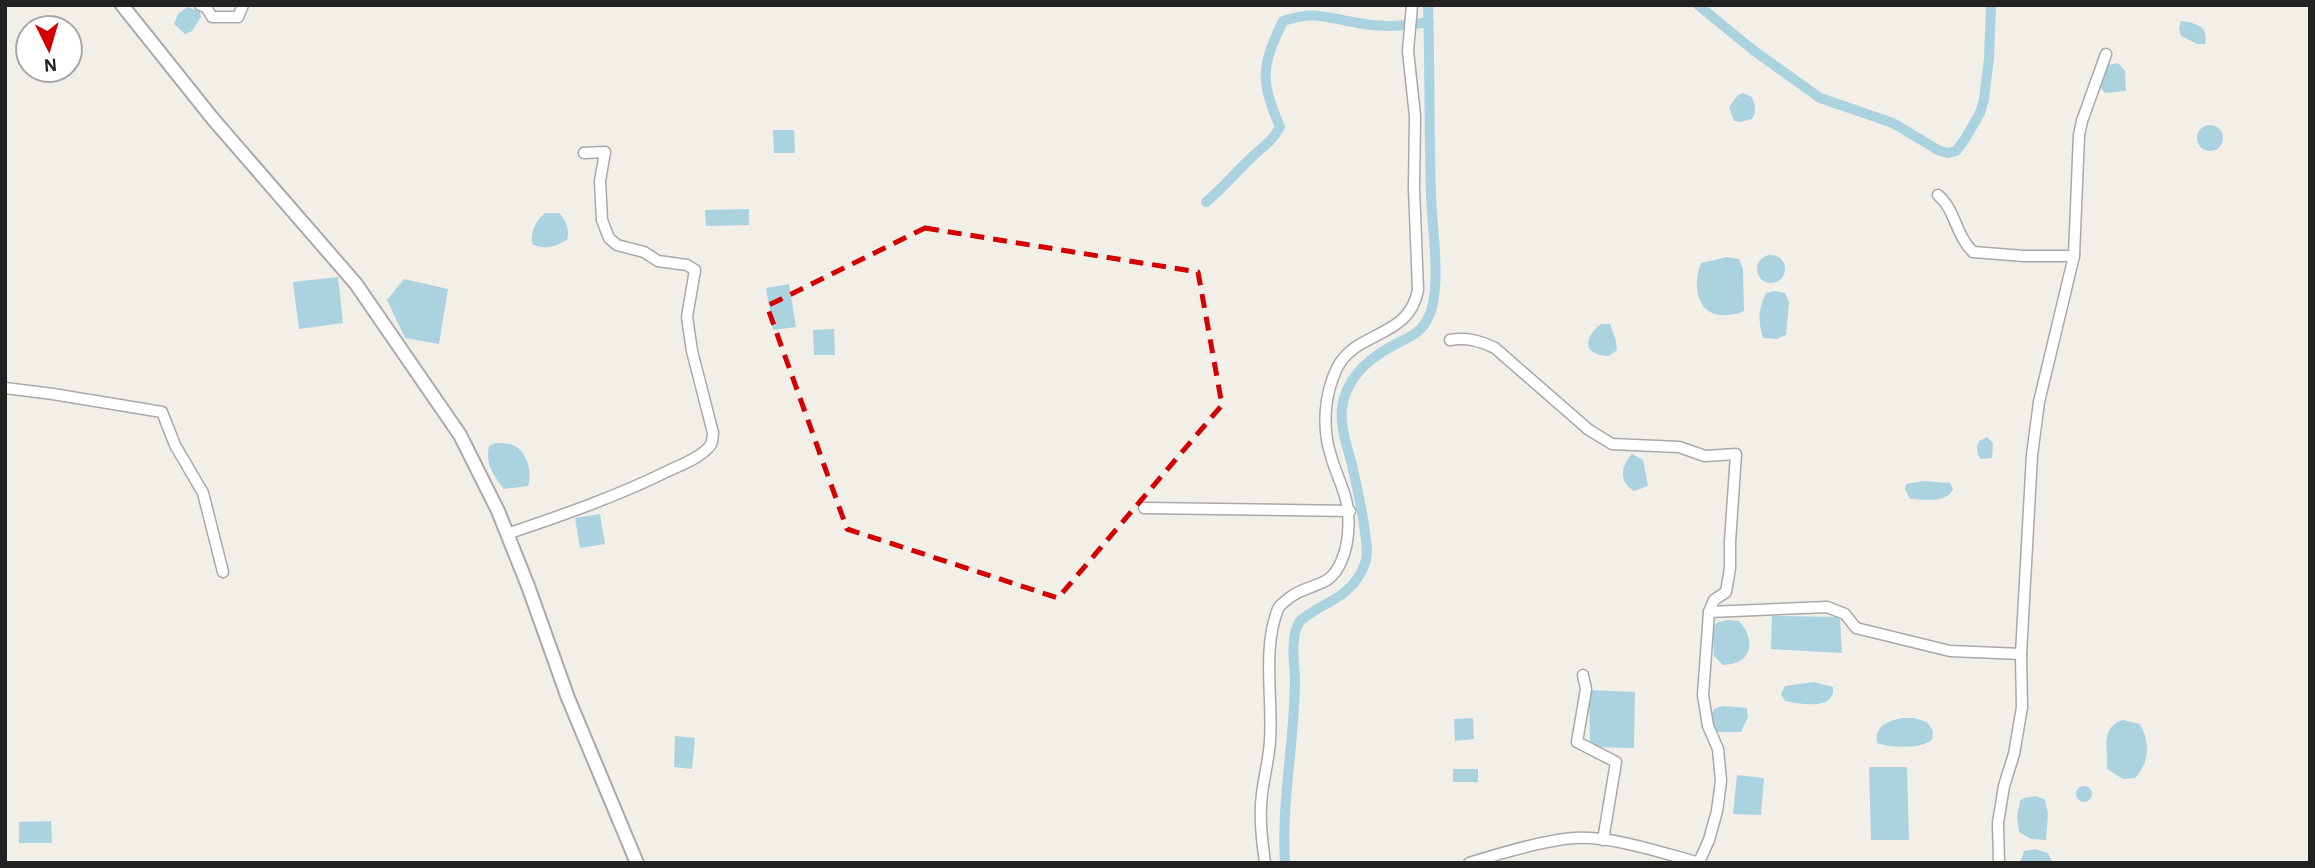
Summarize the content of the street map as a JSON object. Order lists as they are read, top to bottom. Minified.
{"north":"bottom"}
